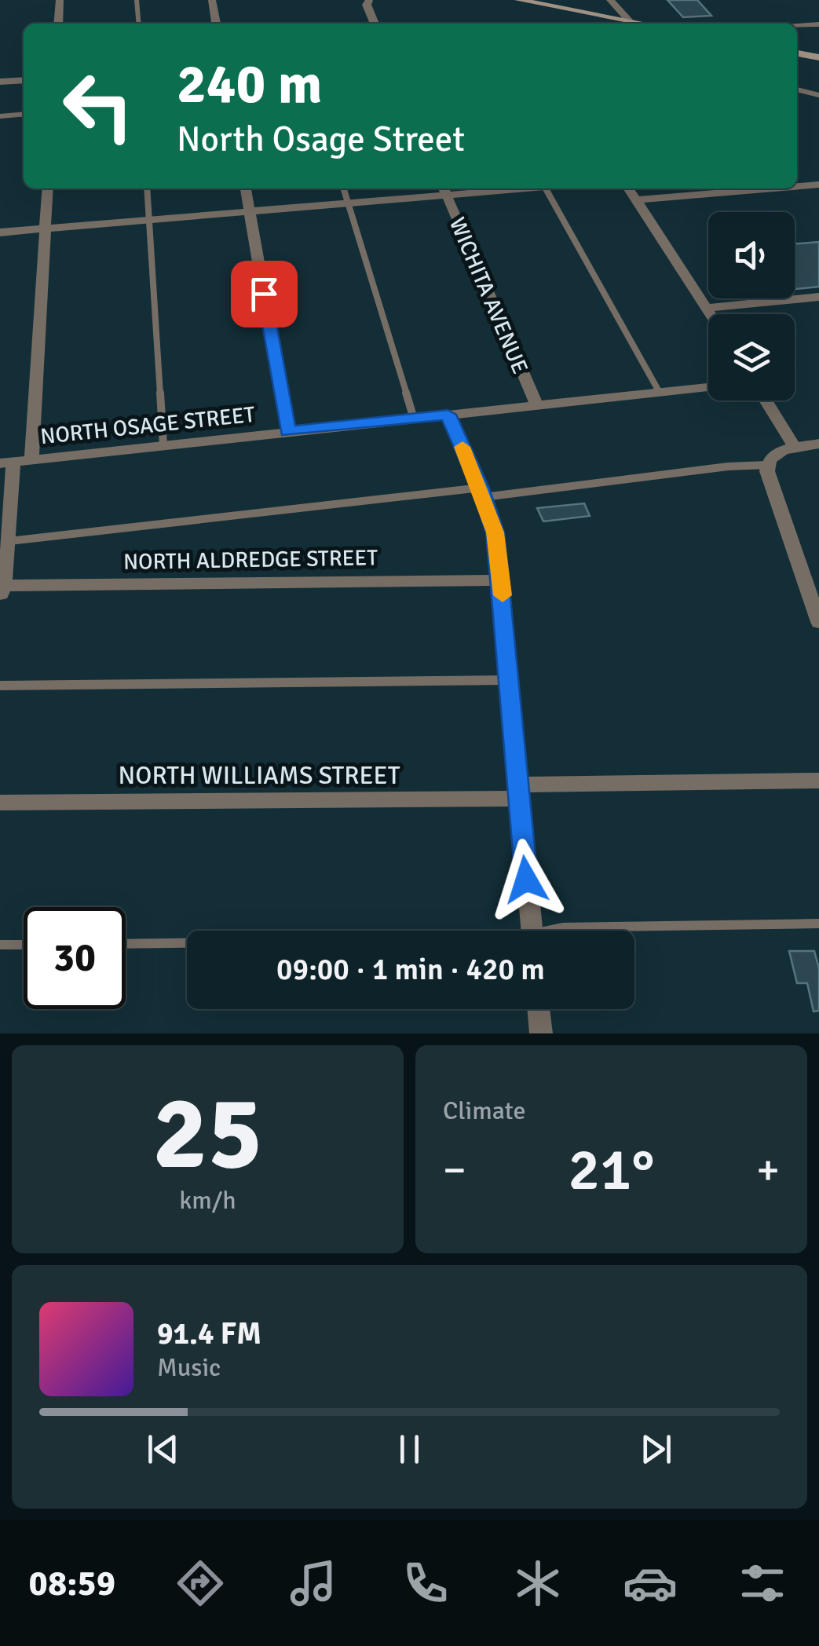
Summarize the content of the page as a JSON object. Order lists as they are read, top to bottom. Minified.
{"streets":{"street":["WICHITA AVENUE","NORTH OSAGE STREET","NORTH ALDREDGE STREET","NORTH WILLIAMS STREET"]},"crossings":[["WICHITA AVENUE","NORTH OSAGE STREET"]],"page":{"turn":["240 m","North Osage Street"],"limit":"30","trip":"09:00 · 1 min · 420 m","tile":[["25","km/h"],"Climate"],"heat":["−","21°","+"],"song":["91.4 FM","Music"],"tabs":"08:59"}}
